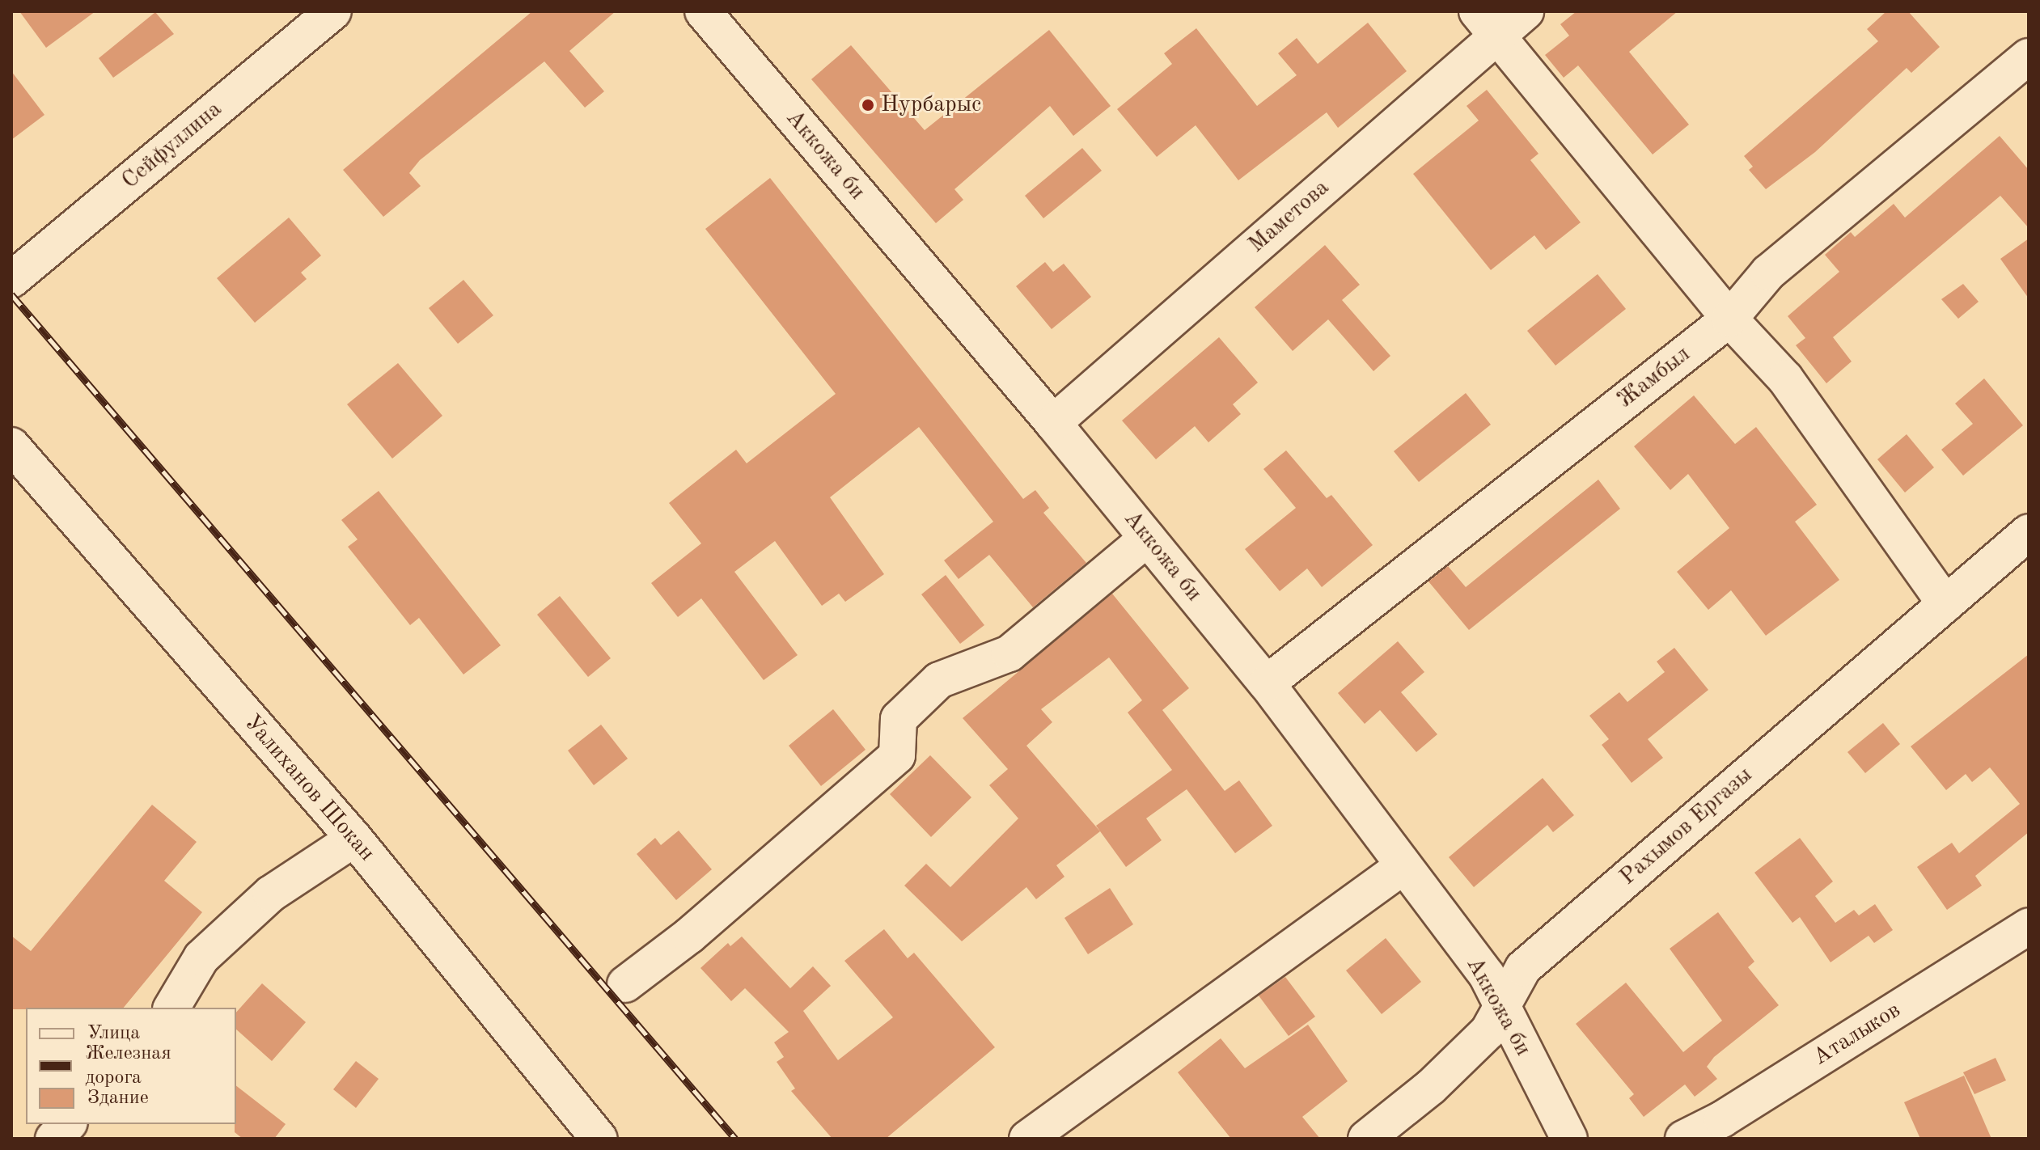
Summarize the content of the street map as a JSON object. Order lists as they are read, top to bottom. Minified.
{"streets":{"street":["Сейфуллина","Аккожа би","Маметова","Жамбыл","Уалиханов Шокан","Рахымов Ергазы","Аталыков"]},"crossings":[["Аккожа би","Маметова"],["Аккожа би","Жамбыл"],["Аккожа би","Рахымов Ергазы"]],"places":["Нурбарыс"],"legend":["Улица","Железная дорога","Здание"]}
